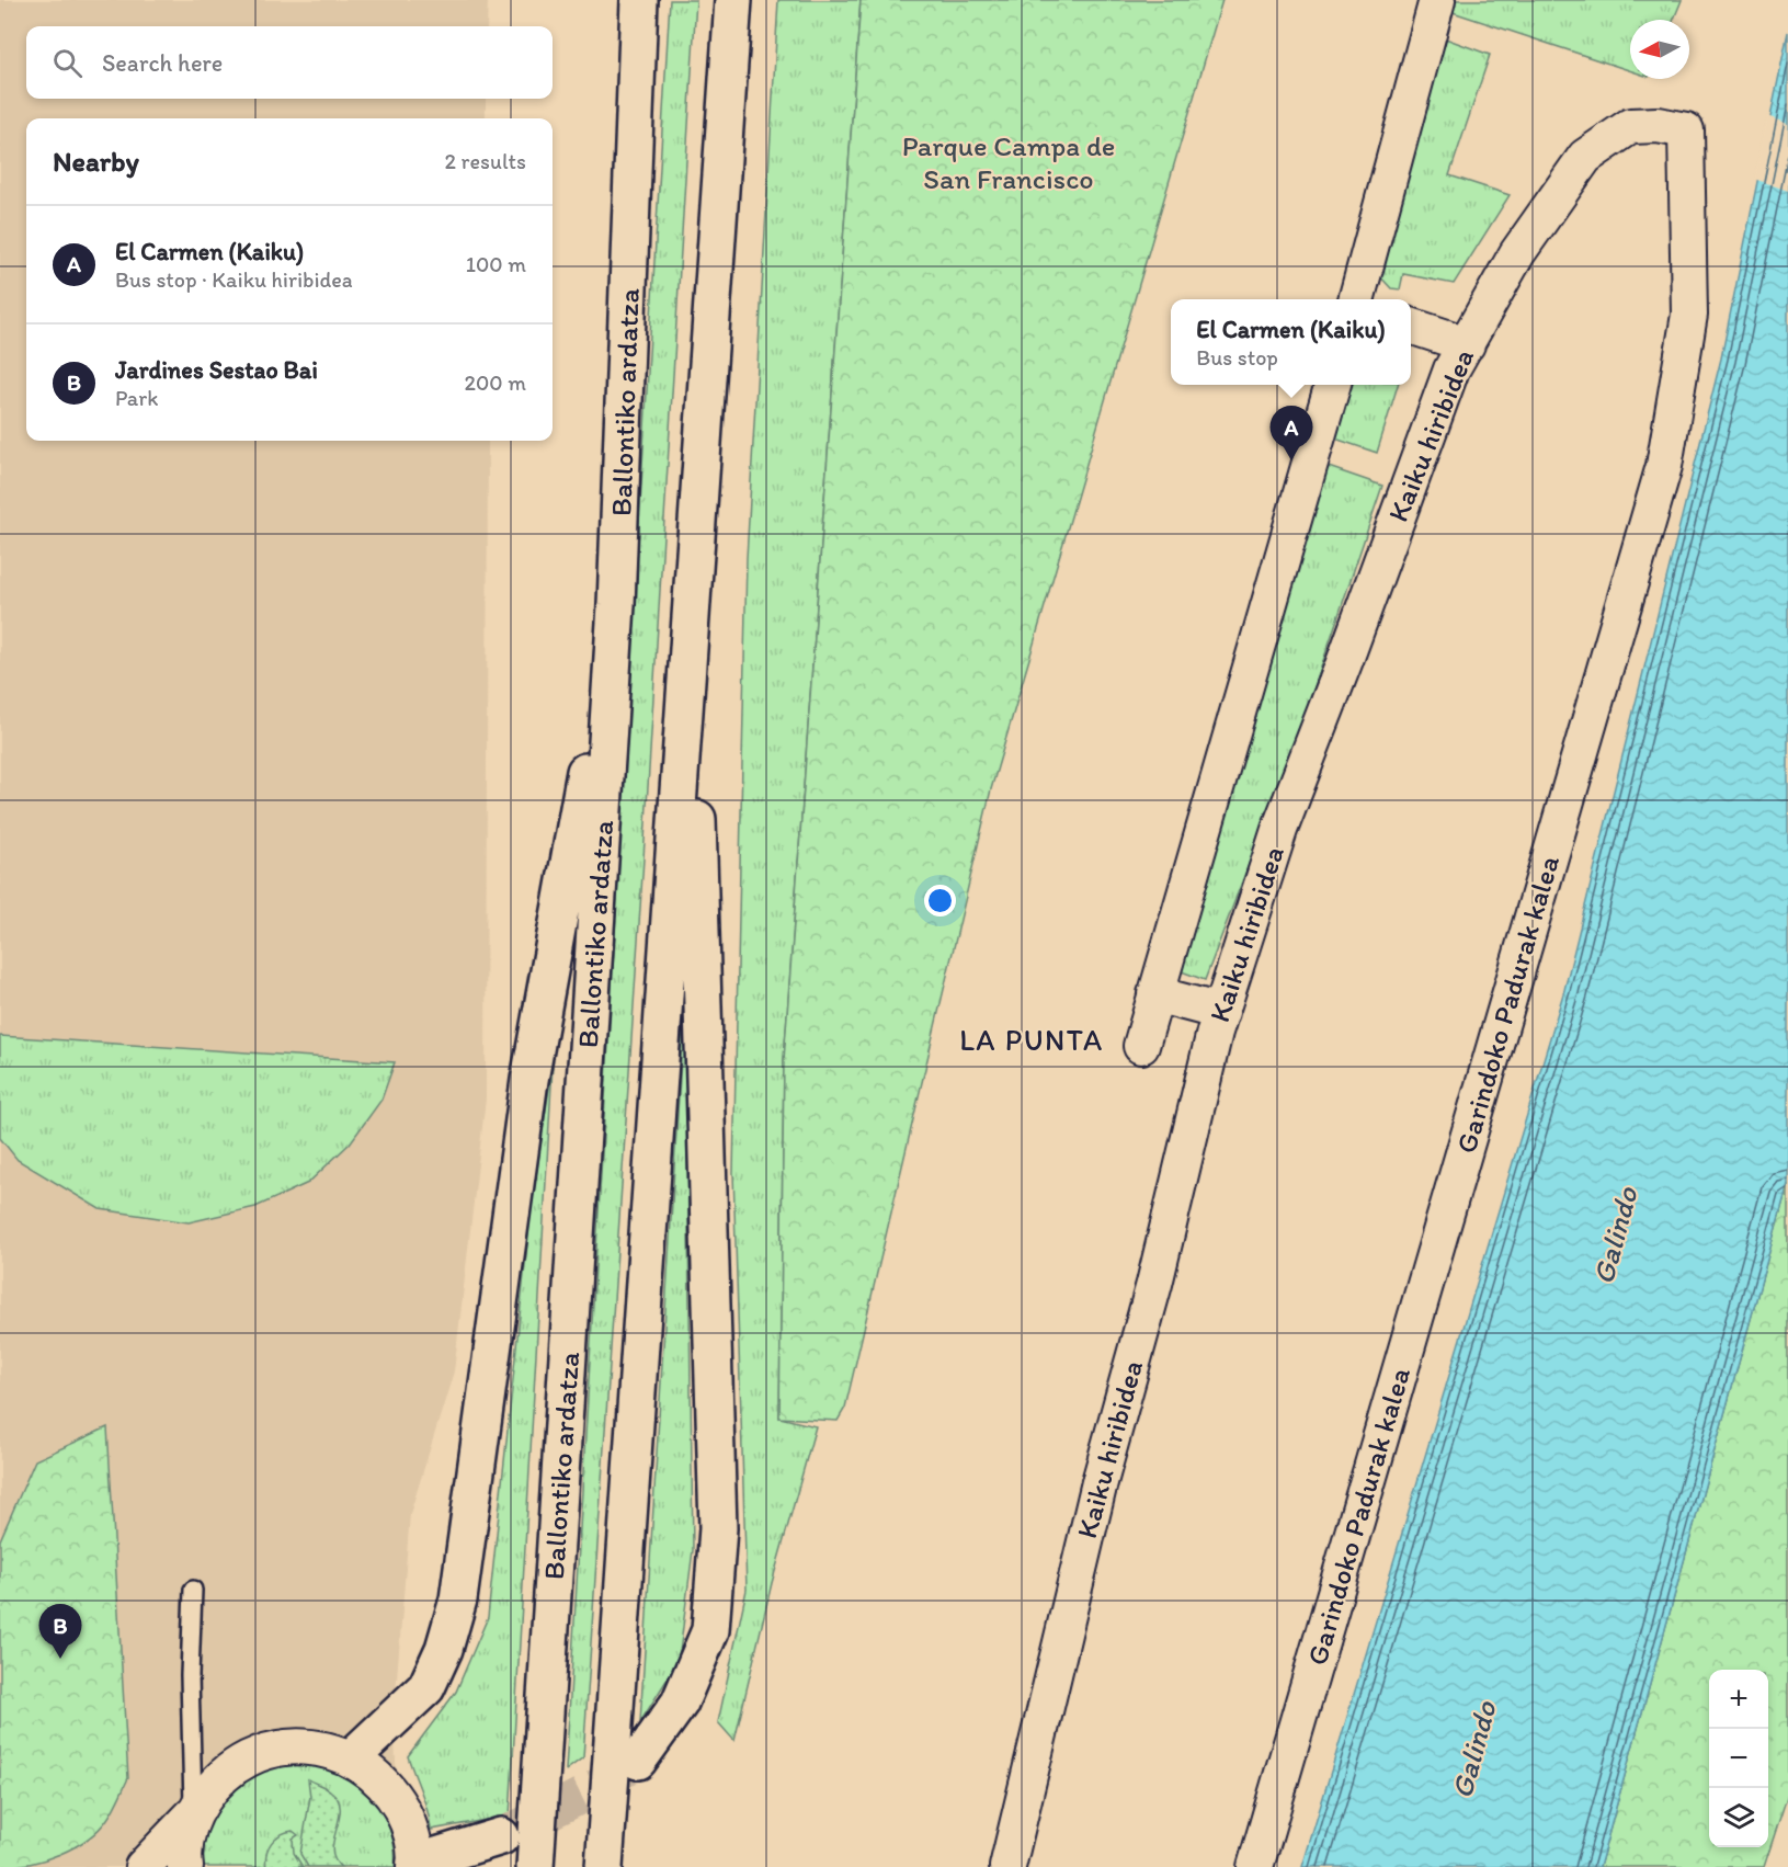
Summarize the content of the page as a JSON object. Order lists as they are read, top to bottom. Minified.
{"streets":{"main road":["Ballontiko ardatza"],"street":["Kaiku hiribidea","Garindoko Padurak kalea"]},"crossings":[["Kaiku hiribidea","Garindoko Padurak kalea"]],"districts":["LA PUNTA"],"water":["Galindo"],"parks":["Parque Campa de San Francisco"],"north":"left","page":{"search":"Search here","heading":["Nearby","2 results"],"list":[{"mark":"A","name":"El Carmen (Kaiku)","note":"Bus stop · Kaiku hiribidea","value":"100 m"},{"mark":"B","name":"Jardines Sestao Bai","note":"Park","value":"200 m"}],"popup":["El Carmen (Kaiku)","Bus stop"],"pins":["A","B"],"map_buttons":["+","−"]}}
